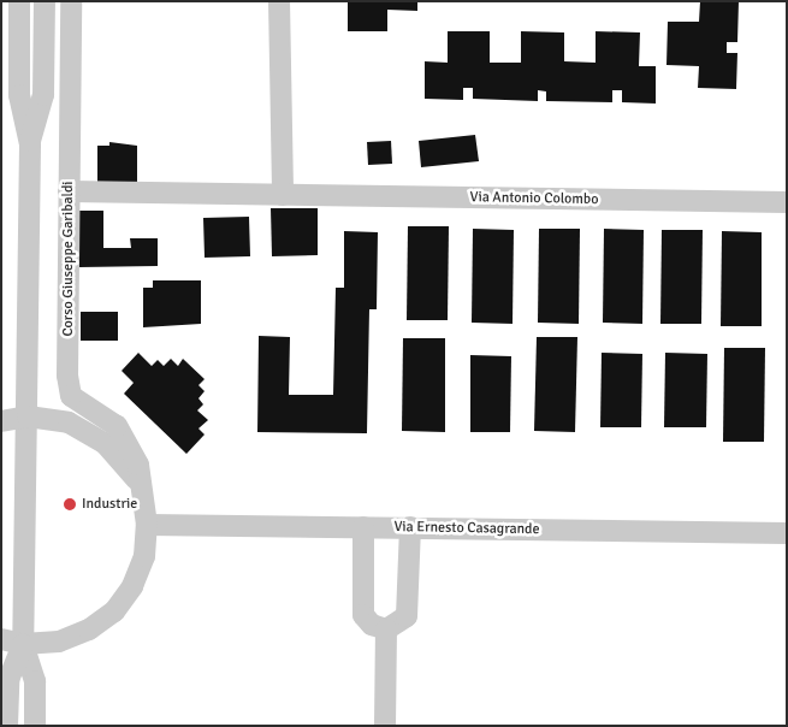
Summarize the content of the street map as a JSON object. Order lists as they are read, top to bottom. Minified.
{"streets":{"street":["Via Antonio Colombo","Corso Giuseppe Garibaldi","Via Ernesto Casagrande"]},"crossings":[["Via Antonio Colombo","Corso Giuseppe Garibaldi"],["Corso Giuseppe Garibaldi","Via Ernesto Casagrande"]],"places":["Industrie"]}
